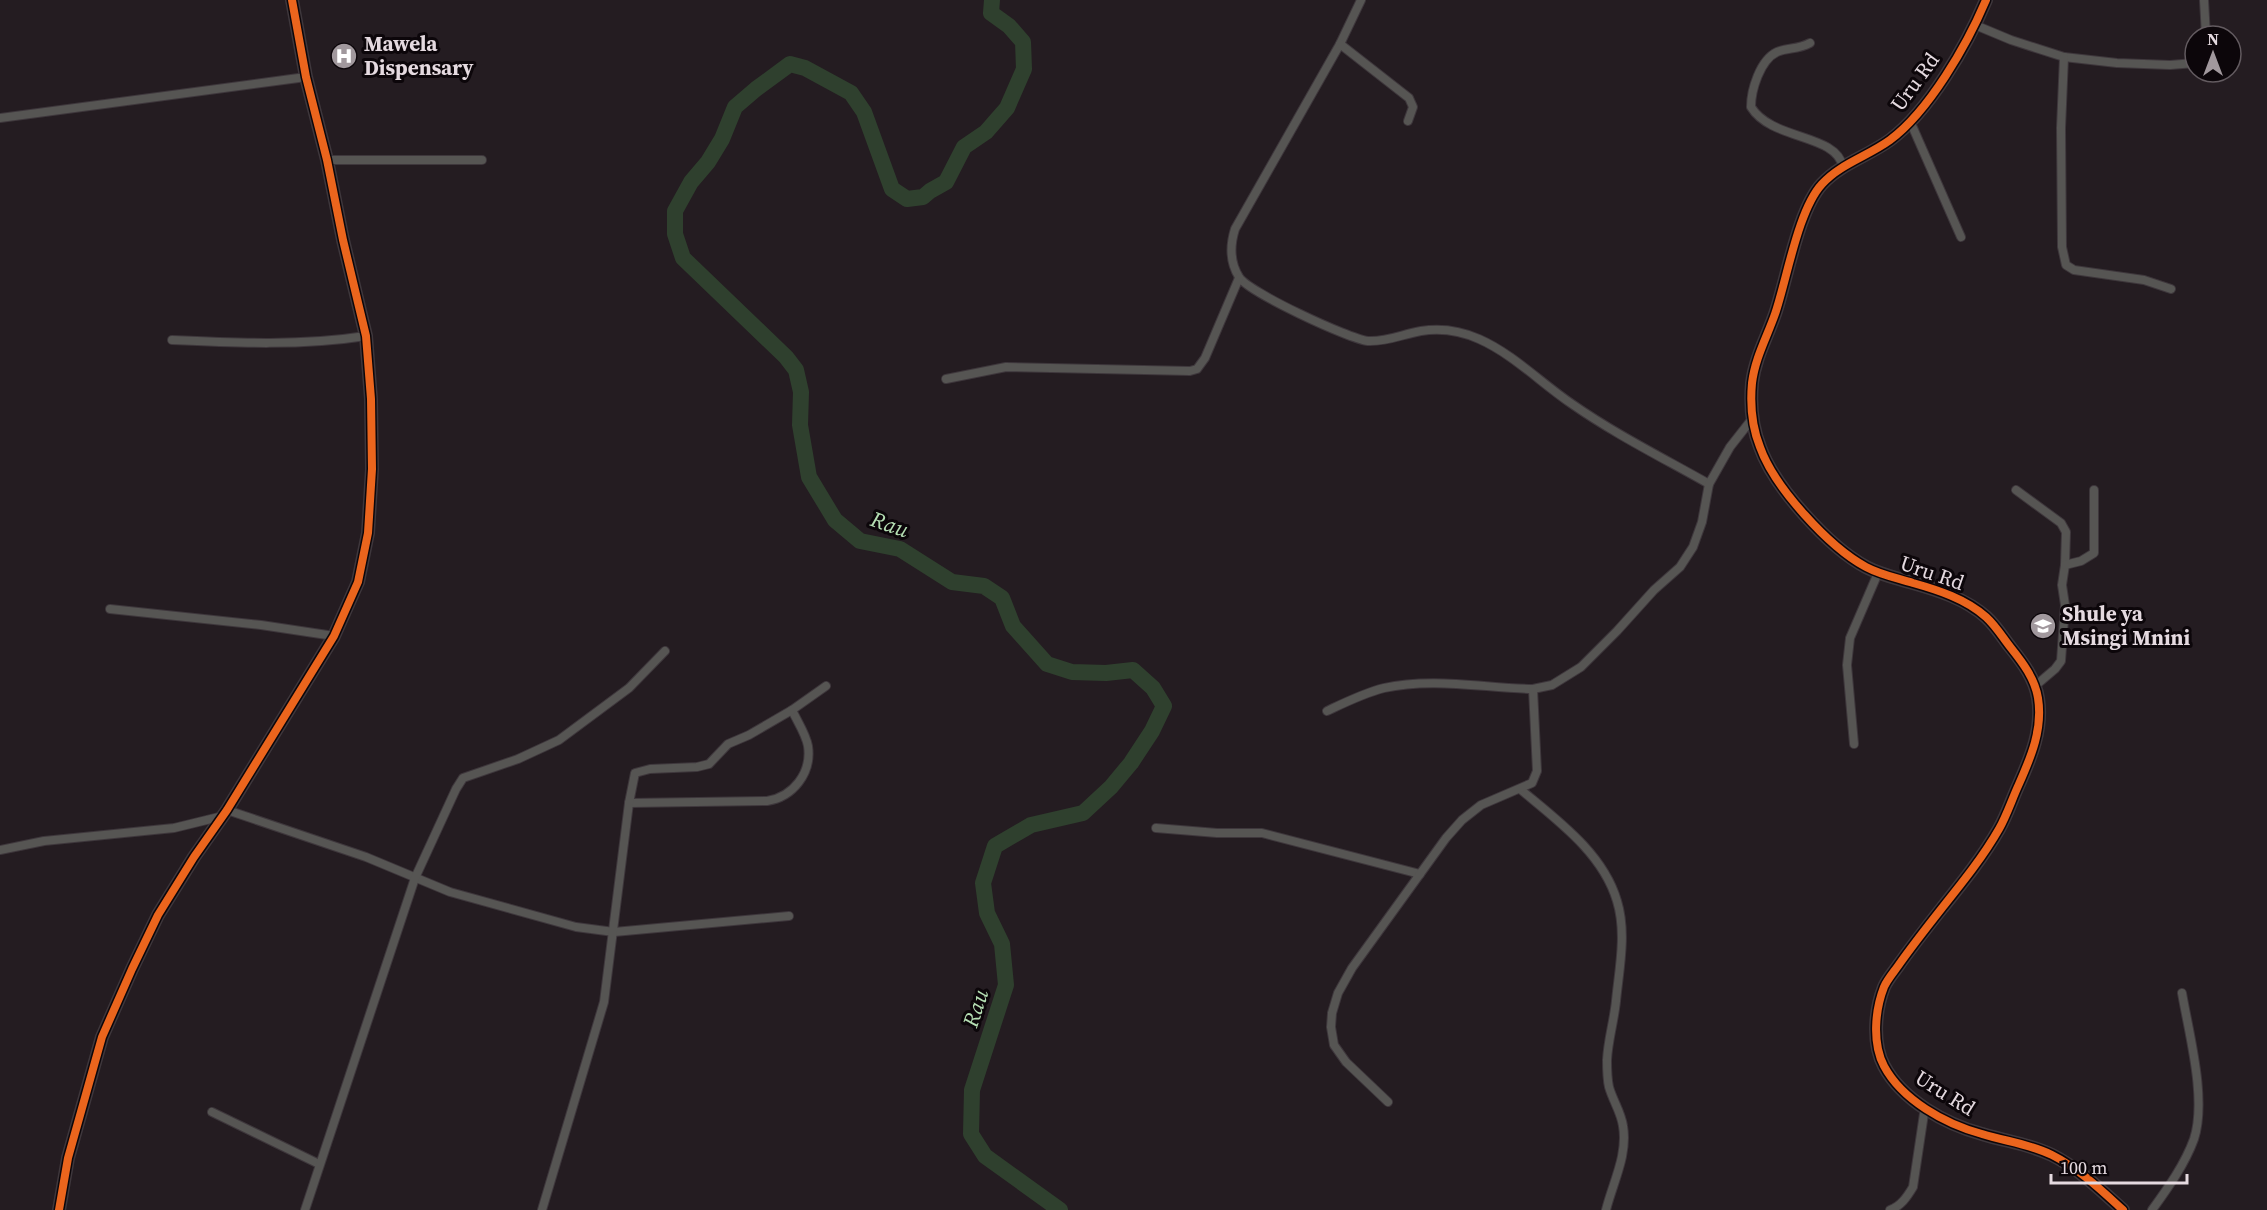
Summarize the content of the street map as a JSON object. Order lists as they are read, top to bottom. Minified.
{"streets":{"street":["Uru Rd"]},"water":["Rau"],"places":{"hospital":["Mawela Dispensary"],"school or university":["Shule ya Msingi Mnini"]},"scale_bar":"100 m","north":"top"}
